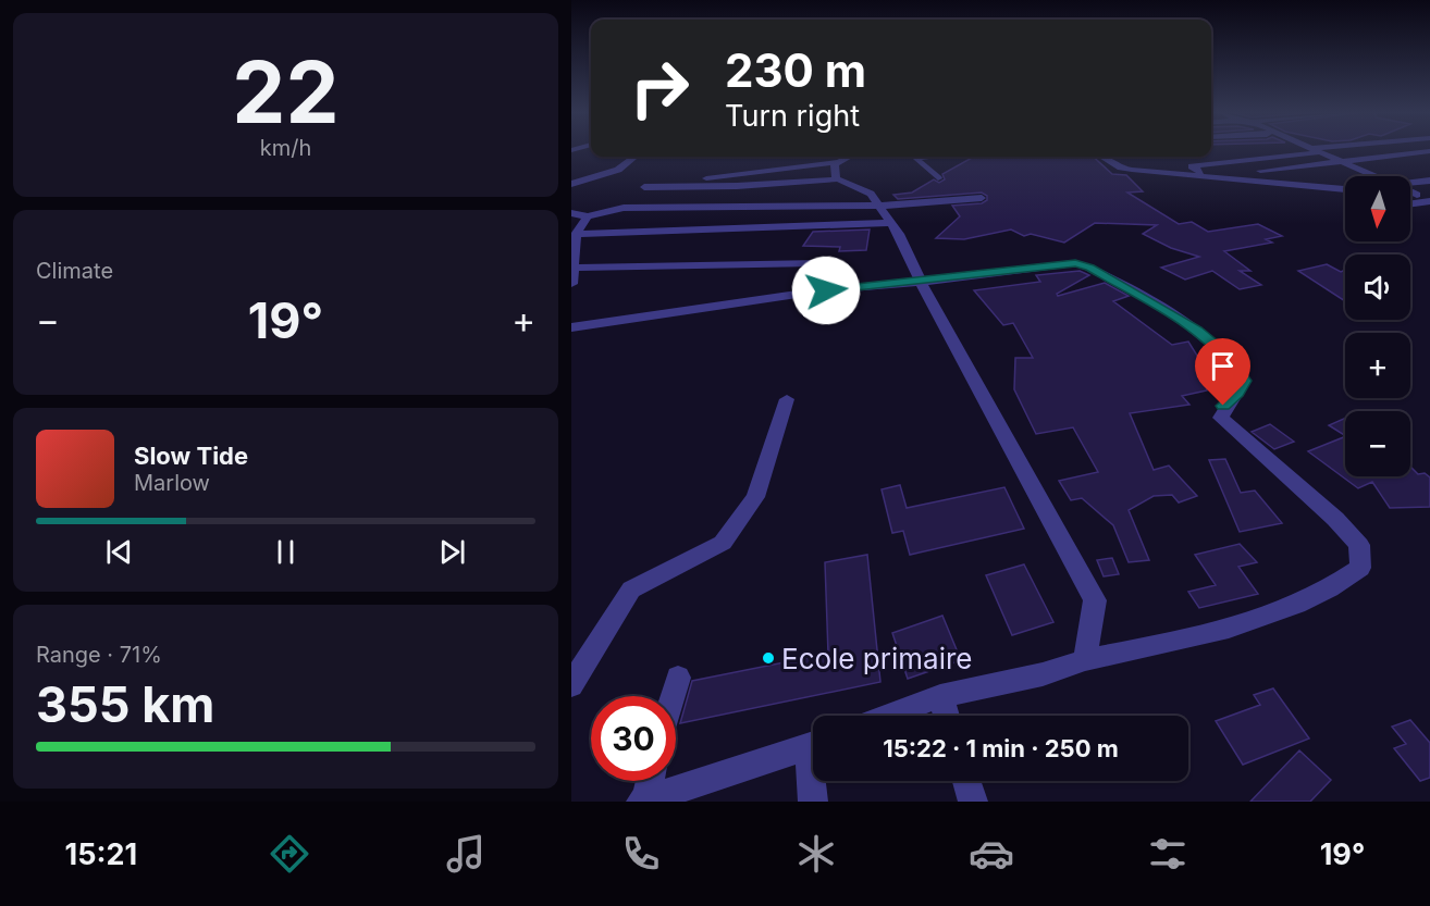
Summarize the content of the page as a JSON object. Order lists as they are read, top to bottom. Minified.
{"places":["Ecole primaire"],"north":"bottom","page":{"tile":[["22","km/h"],"Climate",["Range · 71%","355 km"]],"turn":["230 m","Turn right"],"map_buttons":["+","−"],"heat":["−","19°","+"],"song":["Slow Tide","Marlow"],"limit":"30","trip":"15:22 · 1 min · 250 m","tabs":["15:21","19°"]}}
